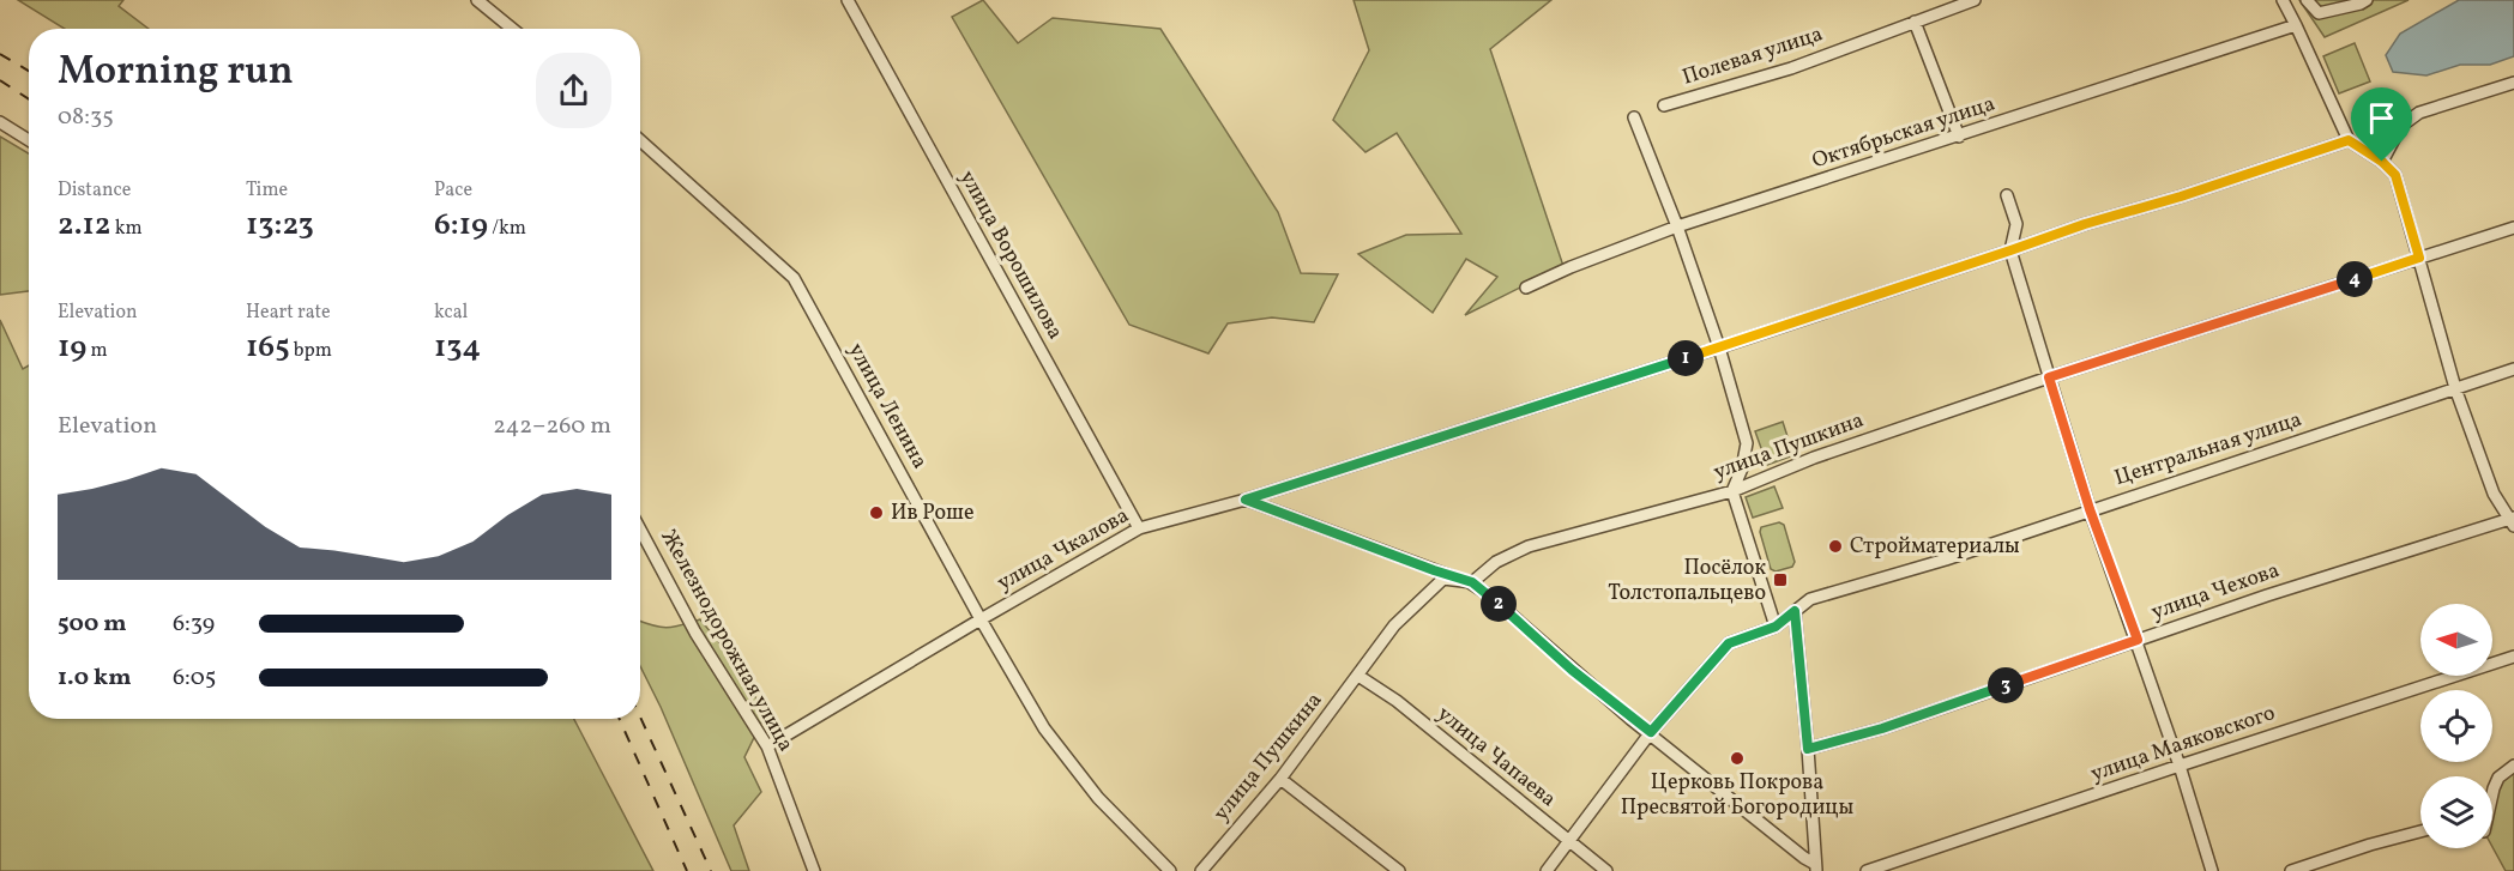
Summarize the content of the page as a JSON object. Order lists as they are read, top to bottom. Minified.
{"streets":{"street":["Полевая улица","Октябрьская улица","улица Ворошилова","улица Ленина","улица Пушкина","Центральная улица","улица Чкалова","улица Чехова","Железнодорожная улица","улица Маяковского","улица Чапаева"]},"crossings":[["улица Ворошилова","улица Чкалова"],["улица Ленина","улица Чкалова"],["улица Пушкина","улица Чапаева"],["Центральная улица","улица Чапаева"],["улица Чкалова","Железнодорожная улица"]],"places":{"other":["Ив Роше","Стройматериалы","Церковь Покрова Пресвятой Богородицы"],"transit":["Посёлок Толстопальцево"]},"north":"left","page":{"heading":["Morning run","08:35"],"stats":[["Distance","2.12 km"],["Time","13:23"],["Pace","6:19 /km"],["Elevation","19 m"],["Heart rate","165 bpm"],["kcal","134"]],"pins":["4","1","2","3"],"chart":["Elevation","242–260 m"],"list":[{"name":"500 m","note":"6:39"},{"name":"1.0 km","note":"6:05"}]}}
